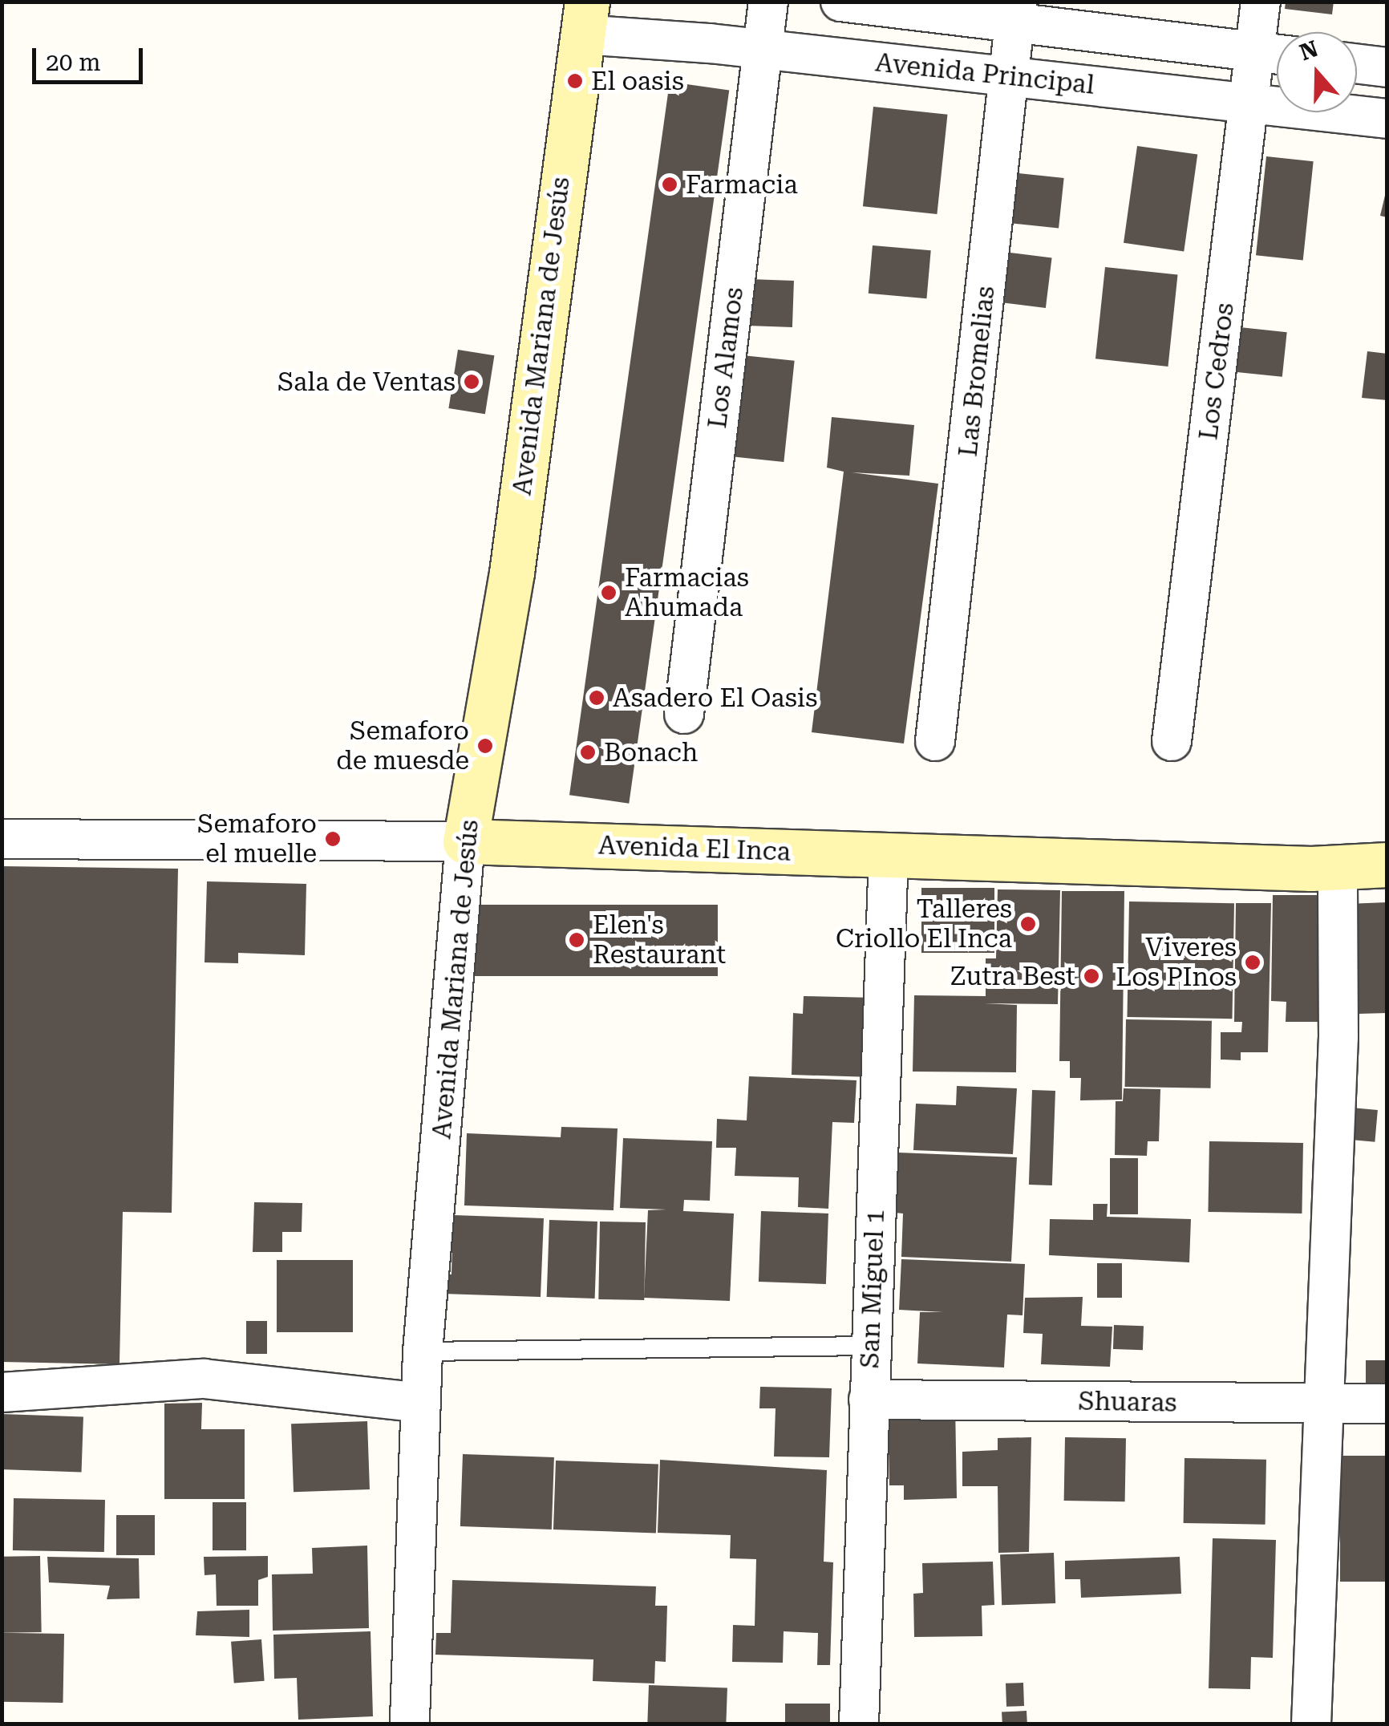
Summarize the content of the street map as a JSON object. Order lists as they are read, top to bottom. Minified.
{"streets":{"street":["Avenida Principal","Avenida Mariana de Jesús","Los Alamos","Las Bromelias","Los Cedros","Avenida El Inca","San Miguel 1","Shuaras"]},"crossings":[["Avenida Principal","Avenida Mariana de Jesús"],["Avenida Principal","Los Alamos"],["Avenida Principal","Las Bromelias"],["Avenida Principal","Los Cedros"],["Avenida Mariana de Jesús","Avenida El Inca"],["Avenida El Inca","San Miguel 1"],["San Miguel 1","Shuaras"]],"places":["El oasis","Farmacia","Sala de Ventas","Farmacias Ahumada","Asadero El Oasis","Semaforo de muesde","Bonach","Semaforo el muelle","Talleres Criollo El Inca","Elen's Restaurant","Viveres Los PInos","Zutra Best"],"scale_bar":"20 m","north":"top"}
